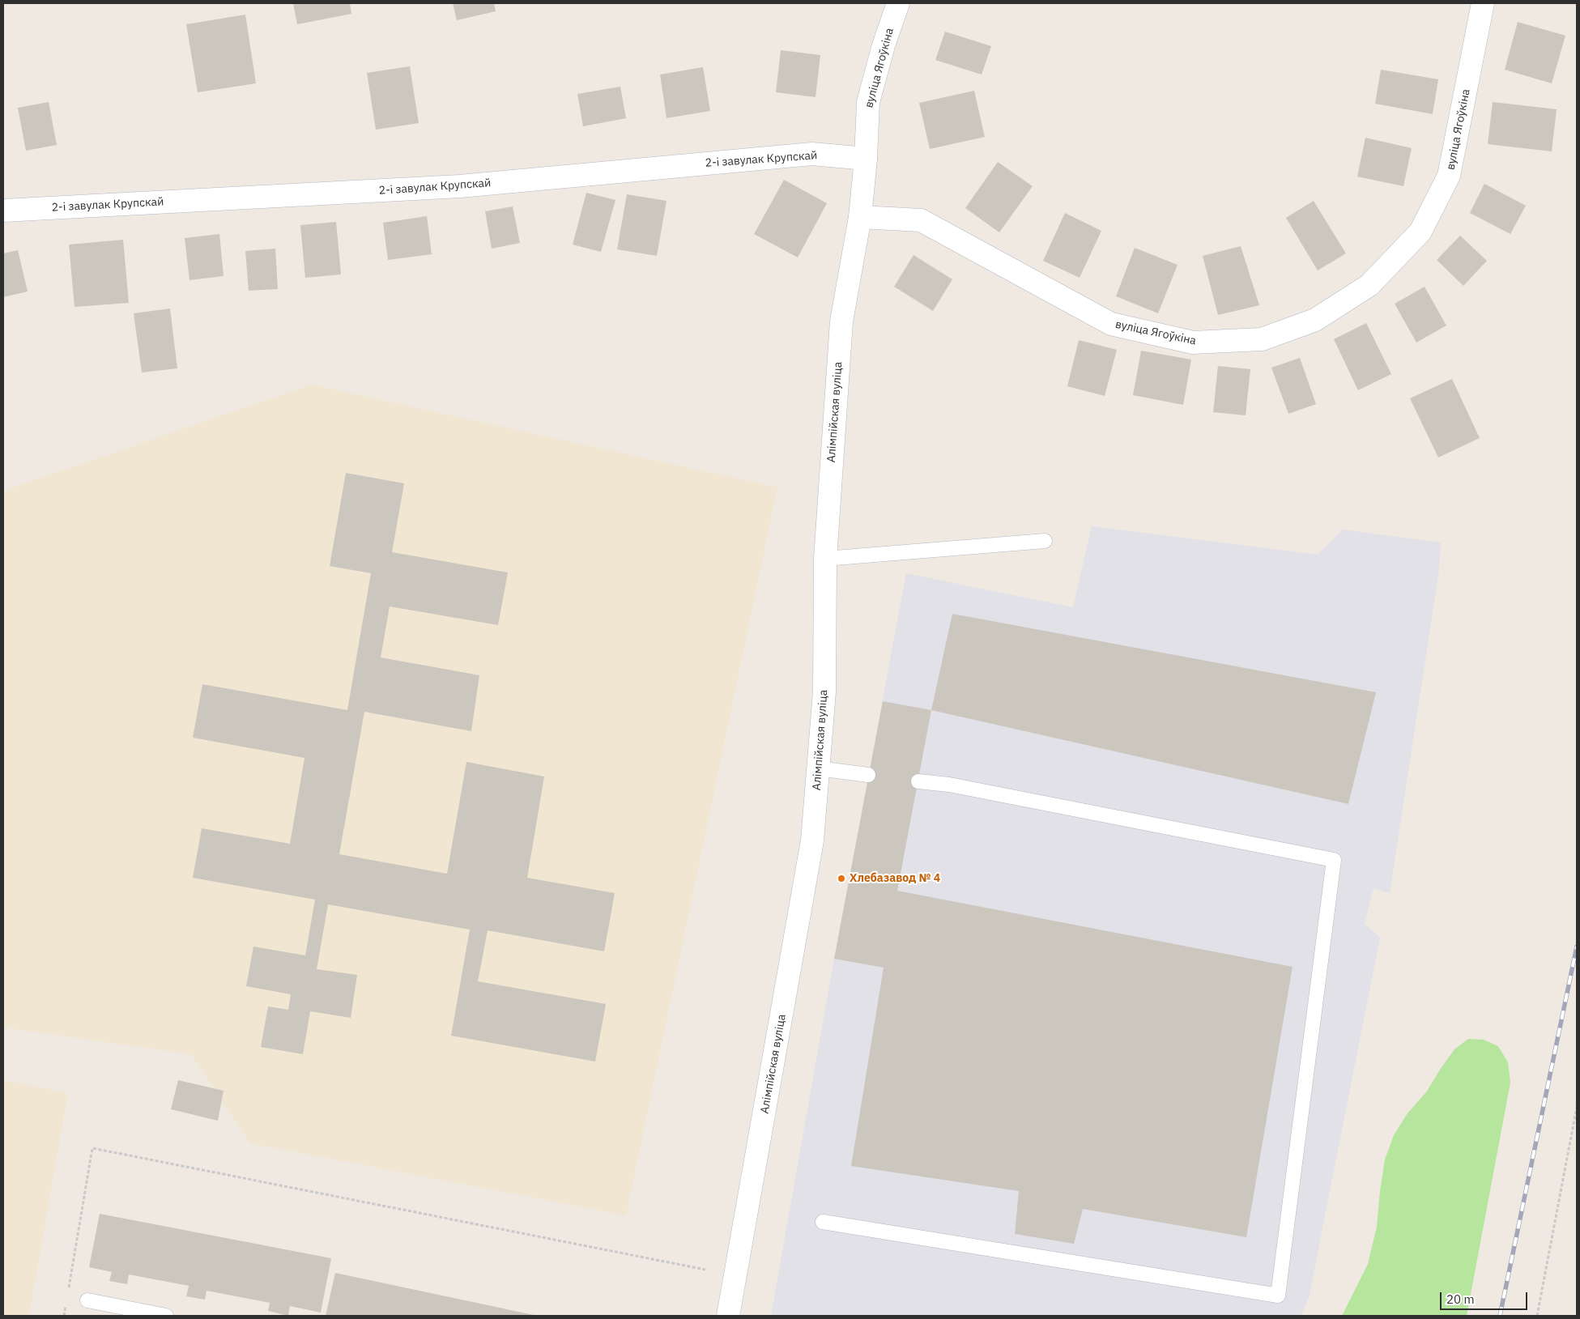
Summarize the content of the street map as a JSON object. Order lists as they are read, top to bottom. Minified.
{"streets":{"street":["вуліца Ягоўкіна","2-і завулак Крупскай","Алімпійская вуліца"]},"crossings":[["вуліца Ягоўкіна","2-і завулак Крупскай"],["вуліца Ягоўкіна","Алімпійская вуліца"],["2-і завулак Крупскай","Алімпійская вуліца"]],"places":["Хлебазавод № 4"],"scale_bar":"20 m"}
